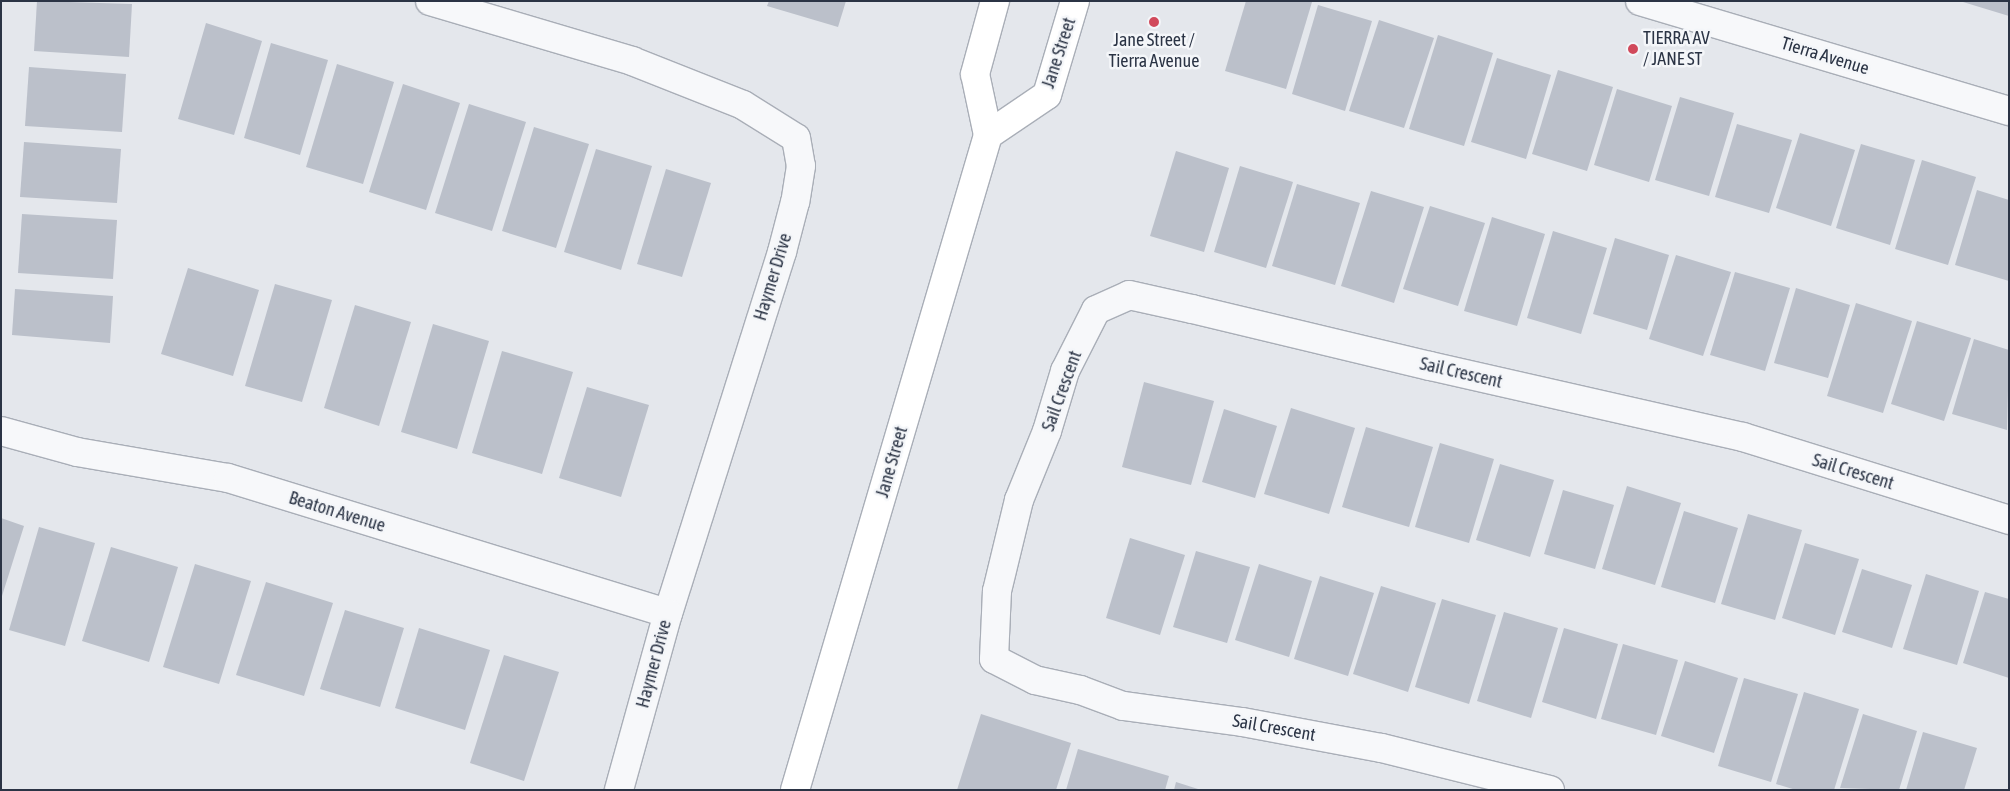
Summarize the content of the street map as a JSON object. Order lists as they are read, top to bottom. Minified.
{"streets":{"main road":["Jane Street"],"street":["Tierra Avenue","Haymer Drive","Sail Crescent","Beaton Avenue"]},"crossings":[["Haymer Drive","Beaton Avenue"]],"places":["Jane Street / Tierra Avenue","TIERRA AV / JANE ST"]}
